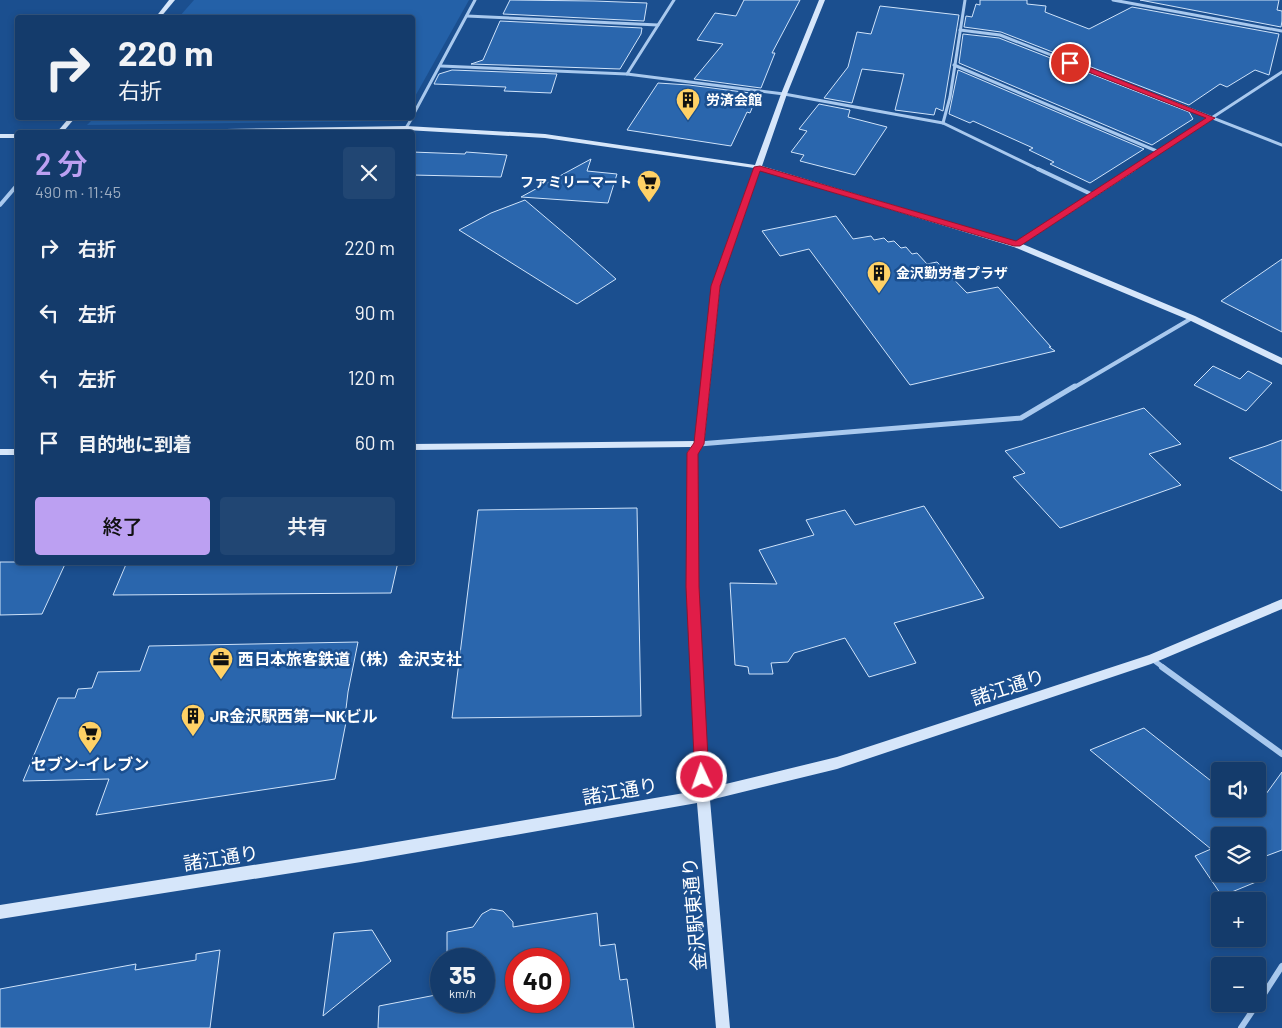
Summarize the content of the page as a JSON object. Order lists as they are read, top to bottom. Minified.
{"streets":{"street":["諸江通り","金沢駅東通り"]},"crossings":[["諸江通り","金沢駅東通り"]],"places":{"building":["労済会館","金沢勤労者プラザ","JR金沢駅西第一NKビル"],"supermarket":["ファミリーマート","セブン-イレブン"],"office":["西日本旅客鉄道（株）金沢支社"]},"page":{"turn":["220 m","右折"],"heading":["2 分","490 m · 11:45"],"list":[{"name":"右折","value":"220 m"},{"name":"左折","value":"90 m"},{"name":"左折","value":"120 m"},{"name":"目的地に到着","value":"60 m"}],"buttons":["終了","共有"],"map_buttons":["+","−"],"speed":"35 km/h","limit":"40"}}
